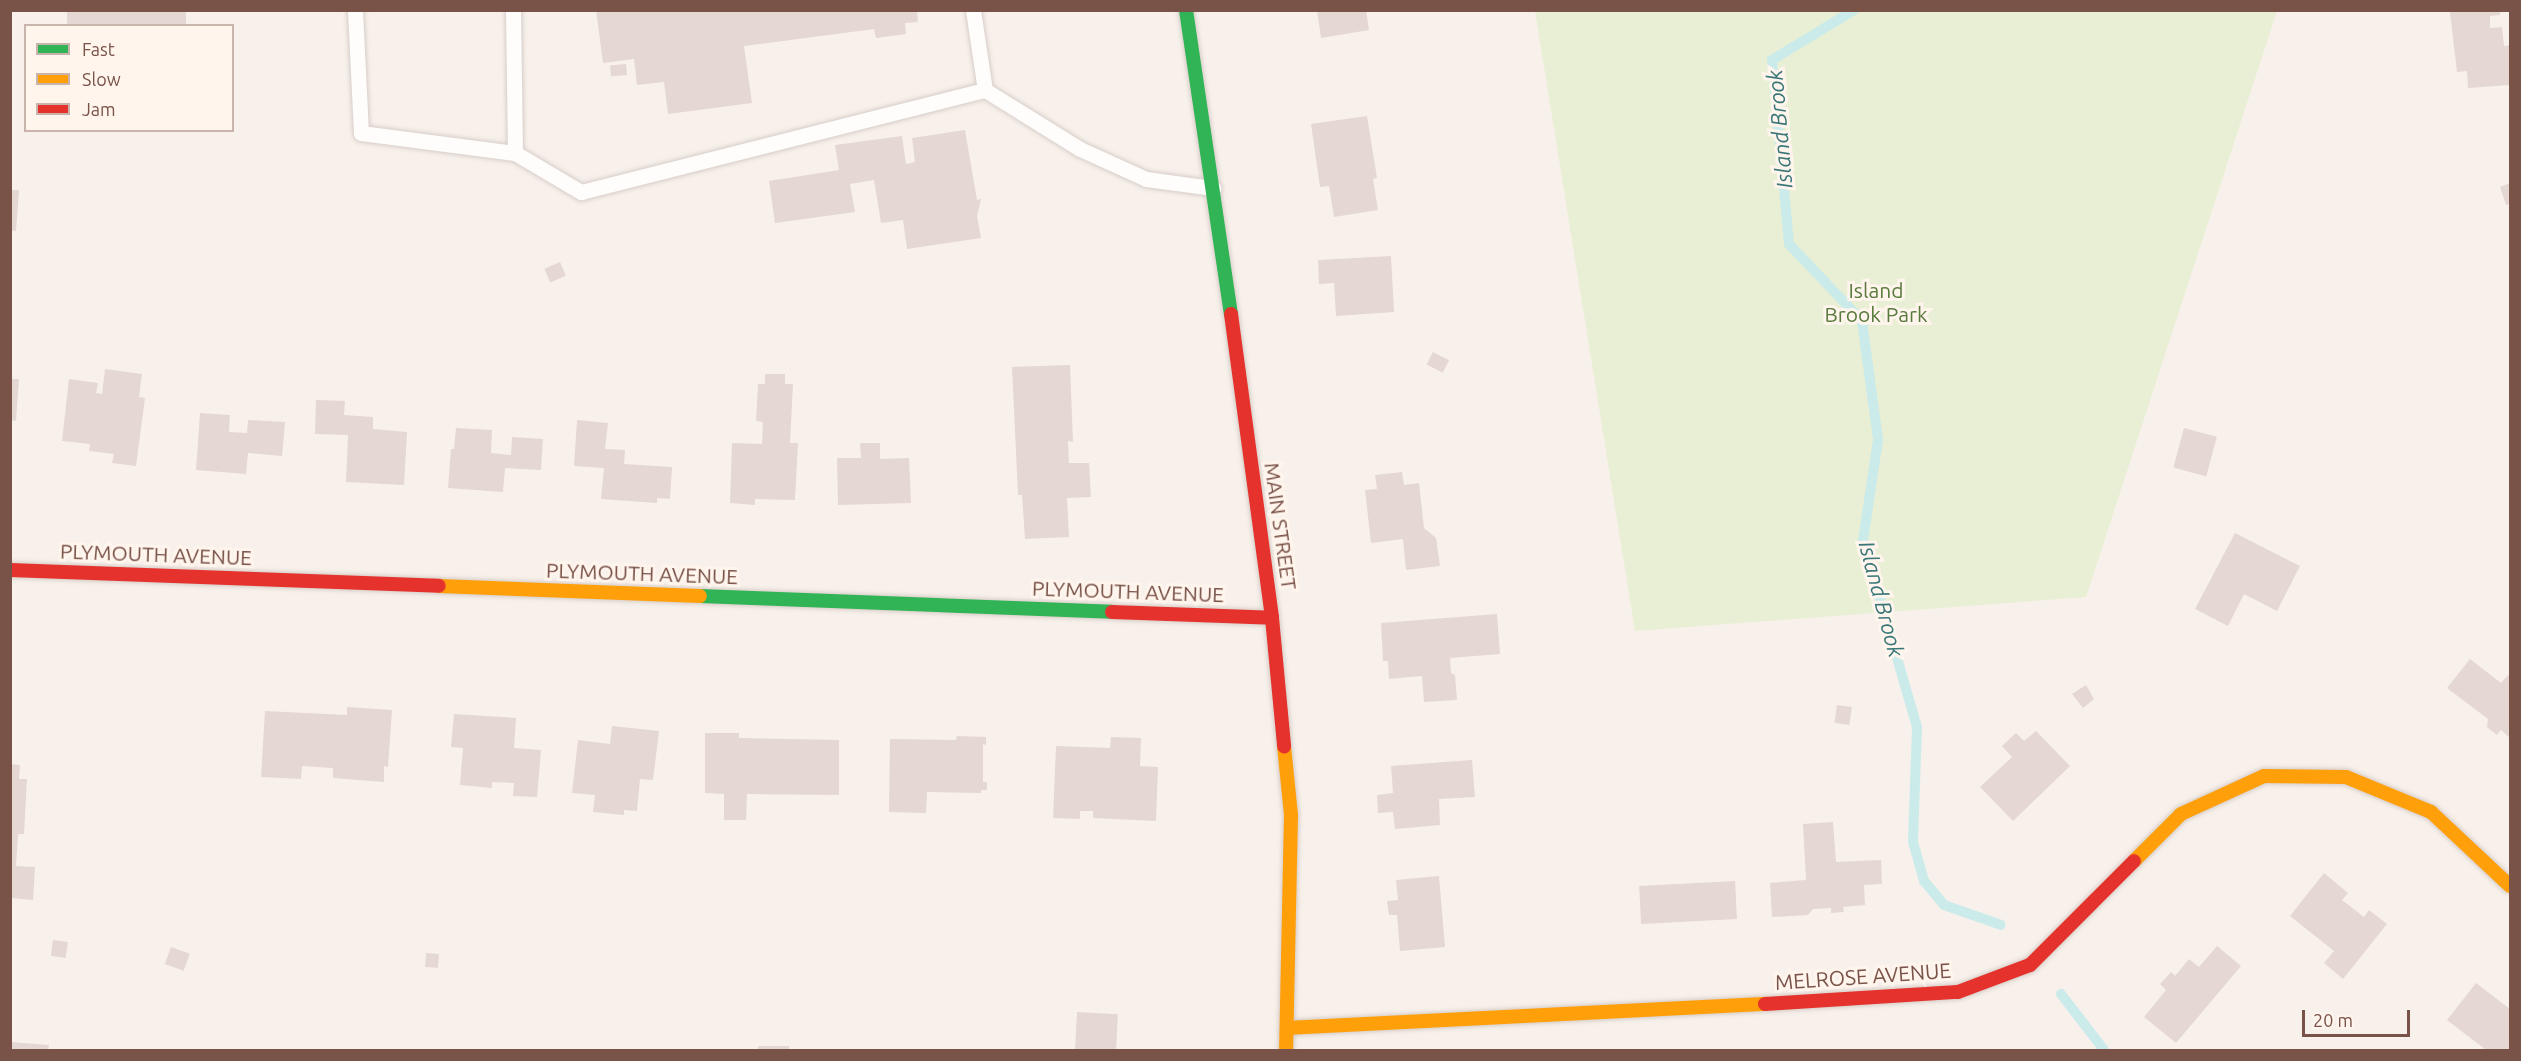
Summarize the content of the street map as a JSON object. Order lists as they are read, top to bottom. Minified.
{"streets":{"street":["MAIN STREET","PLYMOUTH AVENUE","MELROSE AVENUE"]},"crossings":[["MAIN STREET","PLYMOUTH AVENUE"],["MAIN STREET","MELROSE AVENUE"]],"water":["Island Brook"],"parks":["Island Brook Park"],"legend":["Fast","Slow","Jam"],"scale_bar":"20 m"}
